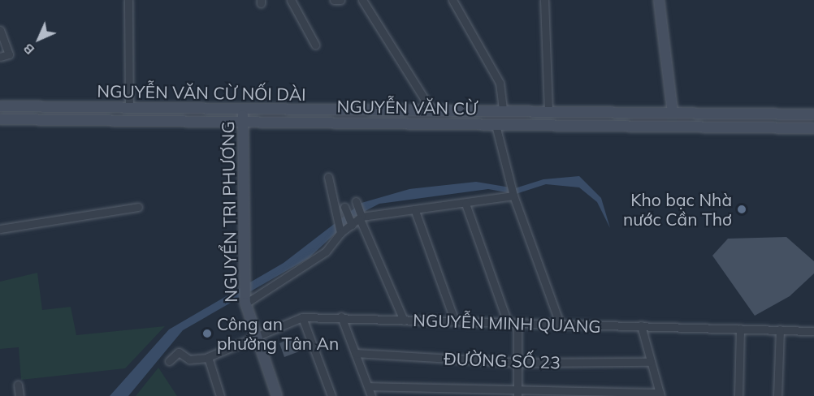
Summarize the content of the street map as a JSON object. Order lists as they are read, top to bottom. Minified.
{"streets":{"main road":["NGUYỄN VĂN CỪ NỐI DÀI","NGUYỄN VĂN CỪ","NGUYỂN TRI PHƯƠNG"],"street":["NGUYỄN MINH QUANG","ĐƯỜNG SỐ 23"]},"crossings":[["NGUYỄN VĂN CỪ NỐI DÀI","NGUYỄN VĂN CỪ"],["NGUYỄN VĂN CỪ NỐI DÀI","NGUYỂN TRI PHƯƠNG"],["NGUYỄN VĂN CỪ","NGUYỂN TRI PHƯƠNG"],["NGUYỂN TRI PHƯƠNG","NGUYỄN MINH QUANG"]],"places":["Kho bạc Nhà nước Cần Thơ","Công an phường Tân An"],"north":"bottom left"}
